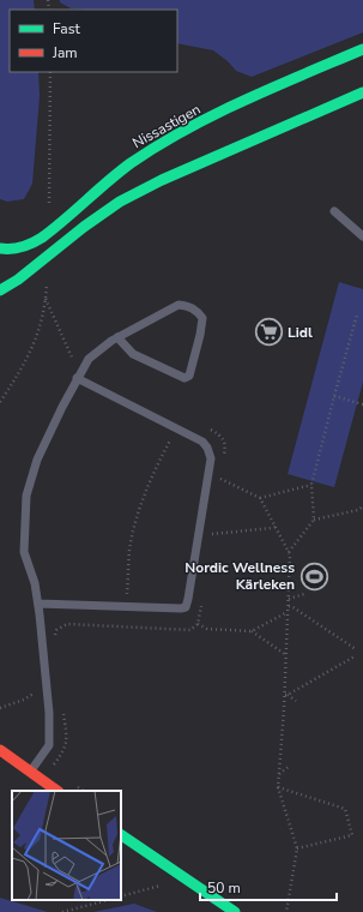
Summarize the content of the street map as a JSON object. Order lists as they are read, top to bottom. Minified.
{"streets":{"main road":["Nissastigen"]},"places":{"supermarket":["Lidl"],"sports":["Nordic Wellness Kärleken"]},"legend":["Fast","Jam"],"scale_bar":"50 m"}
